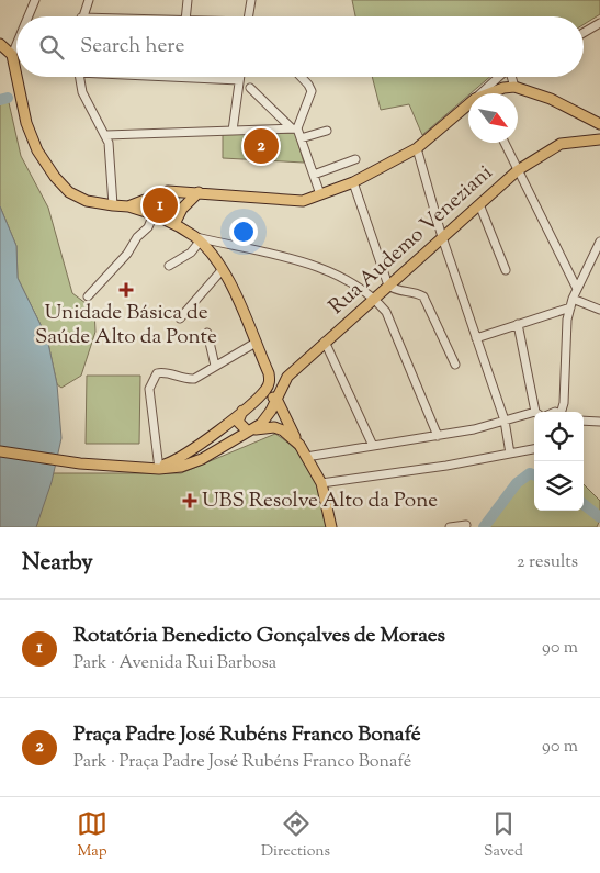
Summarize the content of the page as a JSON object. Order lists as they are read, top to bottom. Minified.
{"streets":{"main road":["Rua Audemo Veneziani"]},"places":{"health":["Unidade Básica de Saúde Alto da Ponte","UBS Resolve Alto da Pone"]},"north":"bottom right","page":{"search":"Search here","pins":["2","1"],"heading":["Nearby","2 results"],"list":[{"mark":"1","name":"Rotatória Benedicto Gonçalves de Moraes","note":"Park · Avenida Rui Barbosa","value":"90 m"},{"mark":"2","name":"Praça Padre José Rubéns Franco Bonafé","note":"Park · Praça Padre José Rubéns Franco Bonafé","value":"90 m"}],"nav":["Map","Directions","Saved"]}}
